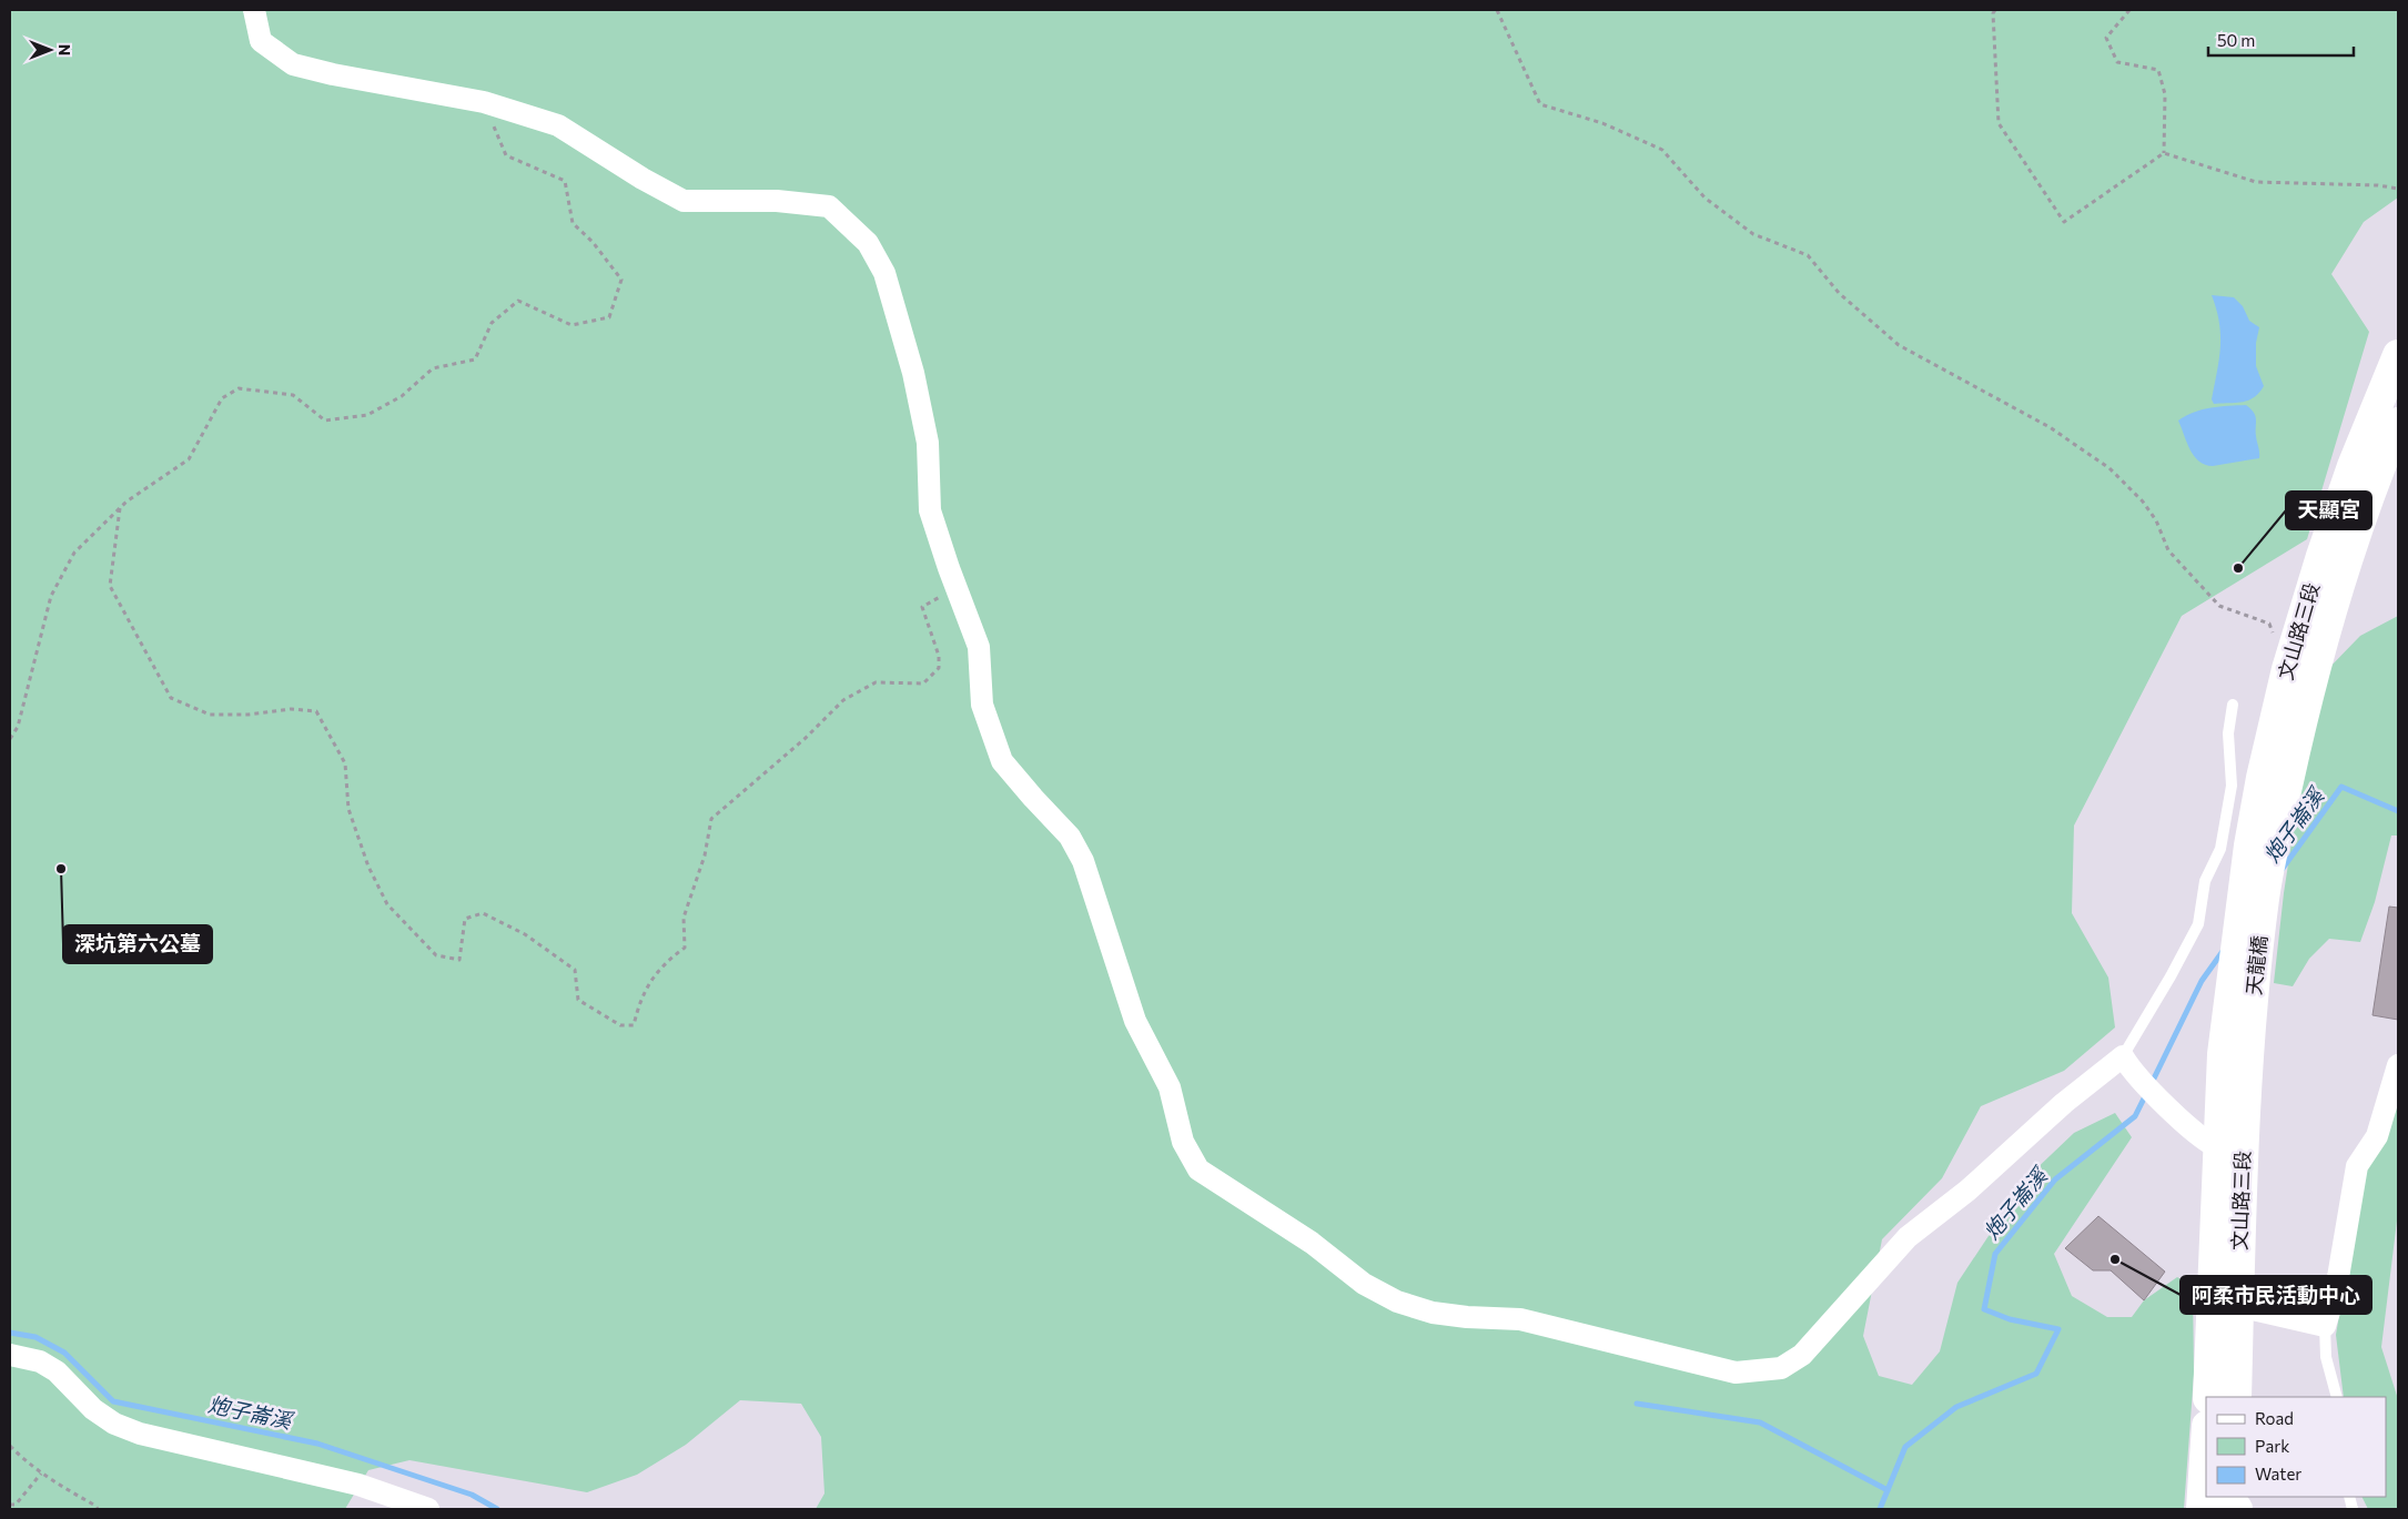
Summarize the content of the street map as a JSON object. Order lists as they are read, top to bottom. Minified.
{"streets":{"main road":["文山路三段","天龍橋"]},"crossings":[["文山路三段","天龍橋"]],"water":["炮子崙溪"],"places":["天顯宮","深坑第六公墓","阿柔市民活動中心"],"legend":["Road","Park","Water"],"scale_bar":"50 m","north":"right"}
